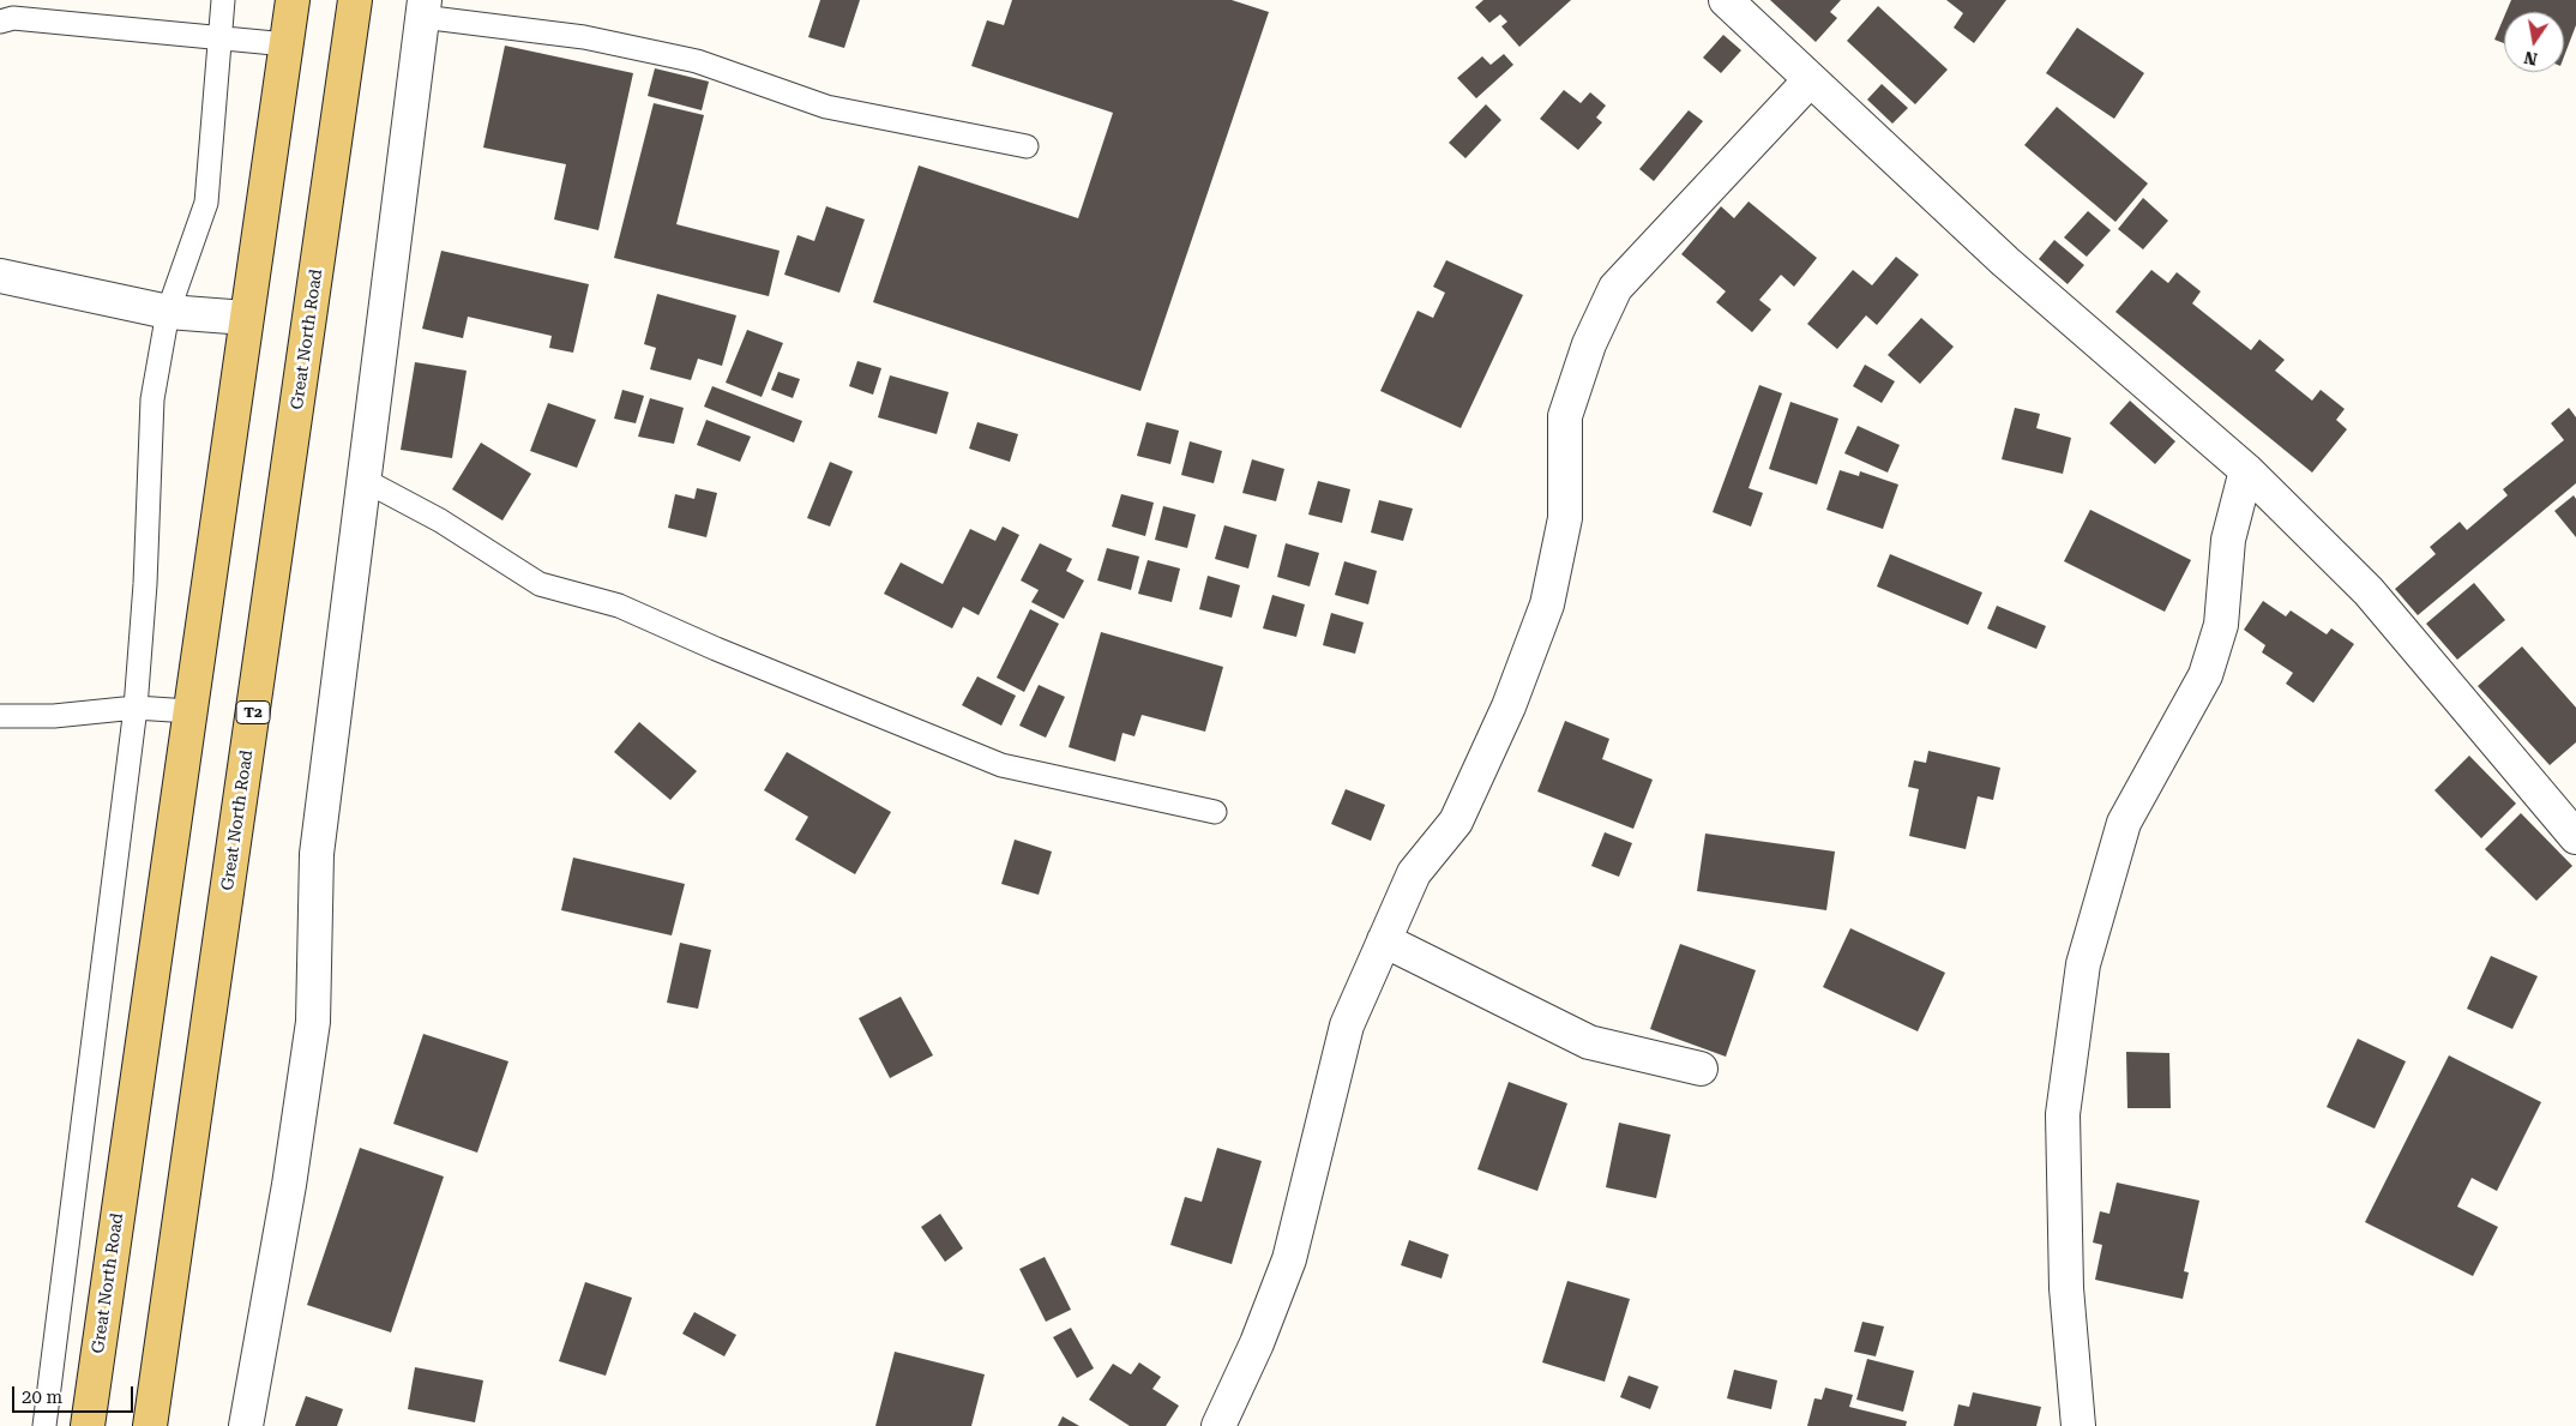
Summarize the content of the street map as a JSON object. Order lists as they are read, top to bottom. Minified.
{"streets":{"main road":["Great North Road","T2"]},"scale_bar":"20 m","north":"bottom"}
